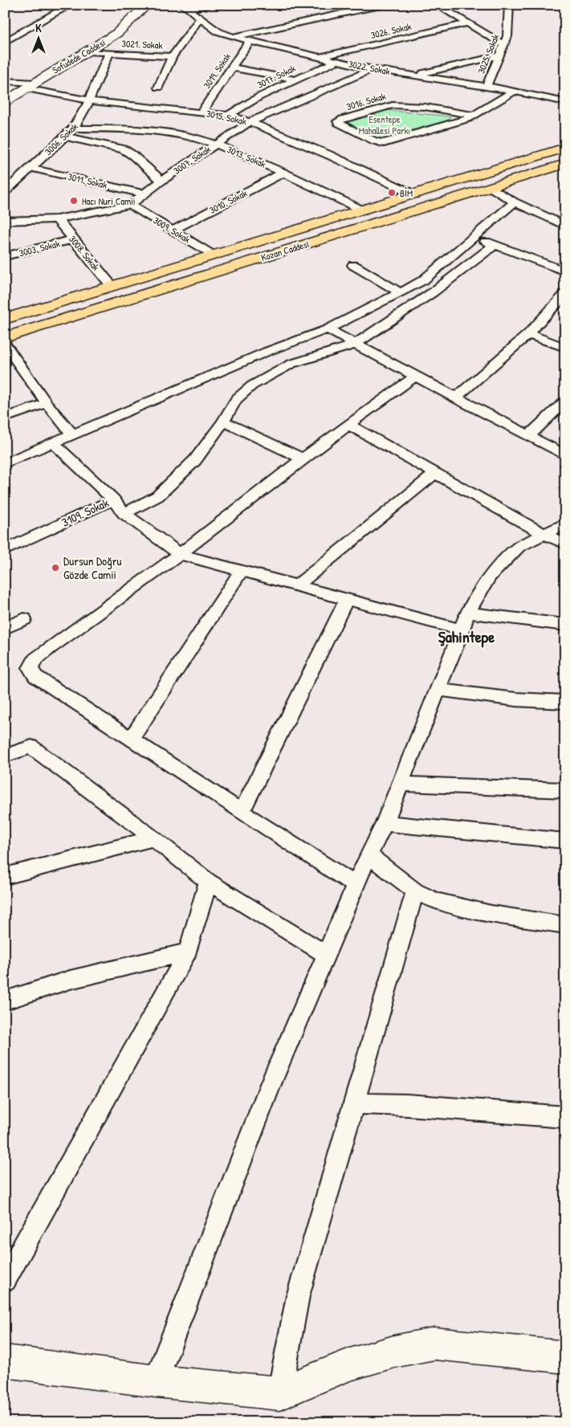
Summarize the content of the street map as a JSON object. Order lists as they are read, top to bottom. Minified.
{"streets":{"highway":["Kozan Caddesi"],"main road":["Sofudede Caddesi"],"street":["3026. Sokak","3021. Sokak","3025. Sokak","3022. Sokak","3019. Sokak","3017. Sokak","3016. Sokak","3015. Sokak","3006. Sokak","3013. Sokak","3007. Sokak","3011. Sokak","3010. Sokak","3009. Sokak","3003. Sokak","3008. Sokak","3109. Sokak"]},"crossings":[["3026. Sokak","3022. Sokak"],["3021. Sokak","Sofudede Caddesi"],["3021. Sokak","3006. Sokak"],["3025. Sokak","3022. Sokak"],["Sofudede Caddesi","3015. Sokak"],["3022. Sokak","3019. Sokak"],["3022. Sokak","3017. Sokak"],["3022. Sokak","3016. Sokak"],["3022. Sokak","3007. Sokak"],["3019. Sokak","3015. Sokak"],["3017. Sokak","3015. Sokak"],["3015. Sokak","3006. Sokak"],["3015. Sokak","3007. Sokak"],["3015. Sokak","Kozan Caddesi"],["3006. Sokak","3013. Sokak"],["3006. Sokak","3011. Sokak"],["3013. Sokak","3007. Sokak"],["3013. Sokak","3010. Sokak"],["3013. Sokak","Kozan Caddesi"],["3007. Sokak","3011. Sokak"],["3007. Sokak","3009. Sokak"],["3007. Sokak","3008. Sokak"],["3010. Sokak","3009. Sokak"],["3009. Sokak","Kozan Caddesi"],["3003. Sokak","3008. Sokak"],["Kozan Caddesi","3008. Sokak"]],"districts":["Şahintepe"],"parks":["Esentepe Mahallesi Parkı"],"places":["BİM","Hacı Nuri Camii","Dursun Doğru Gözde Camii"],"north":"top"}
